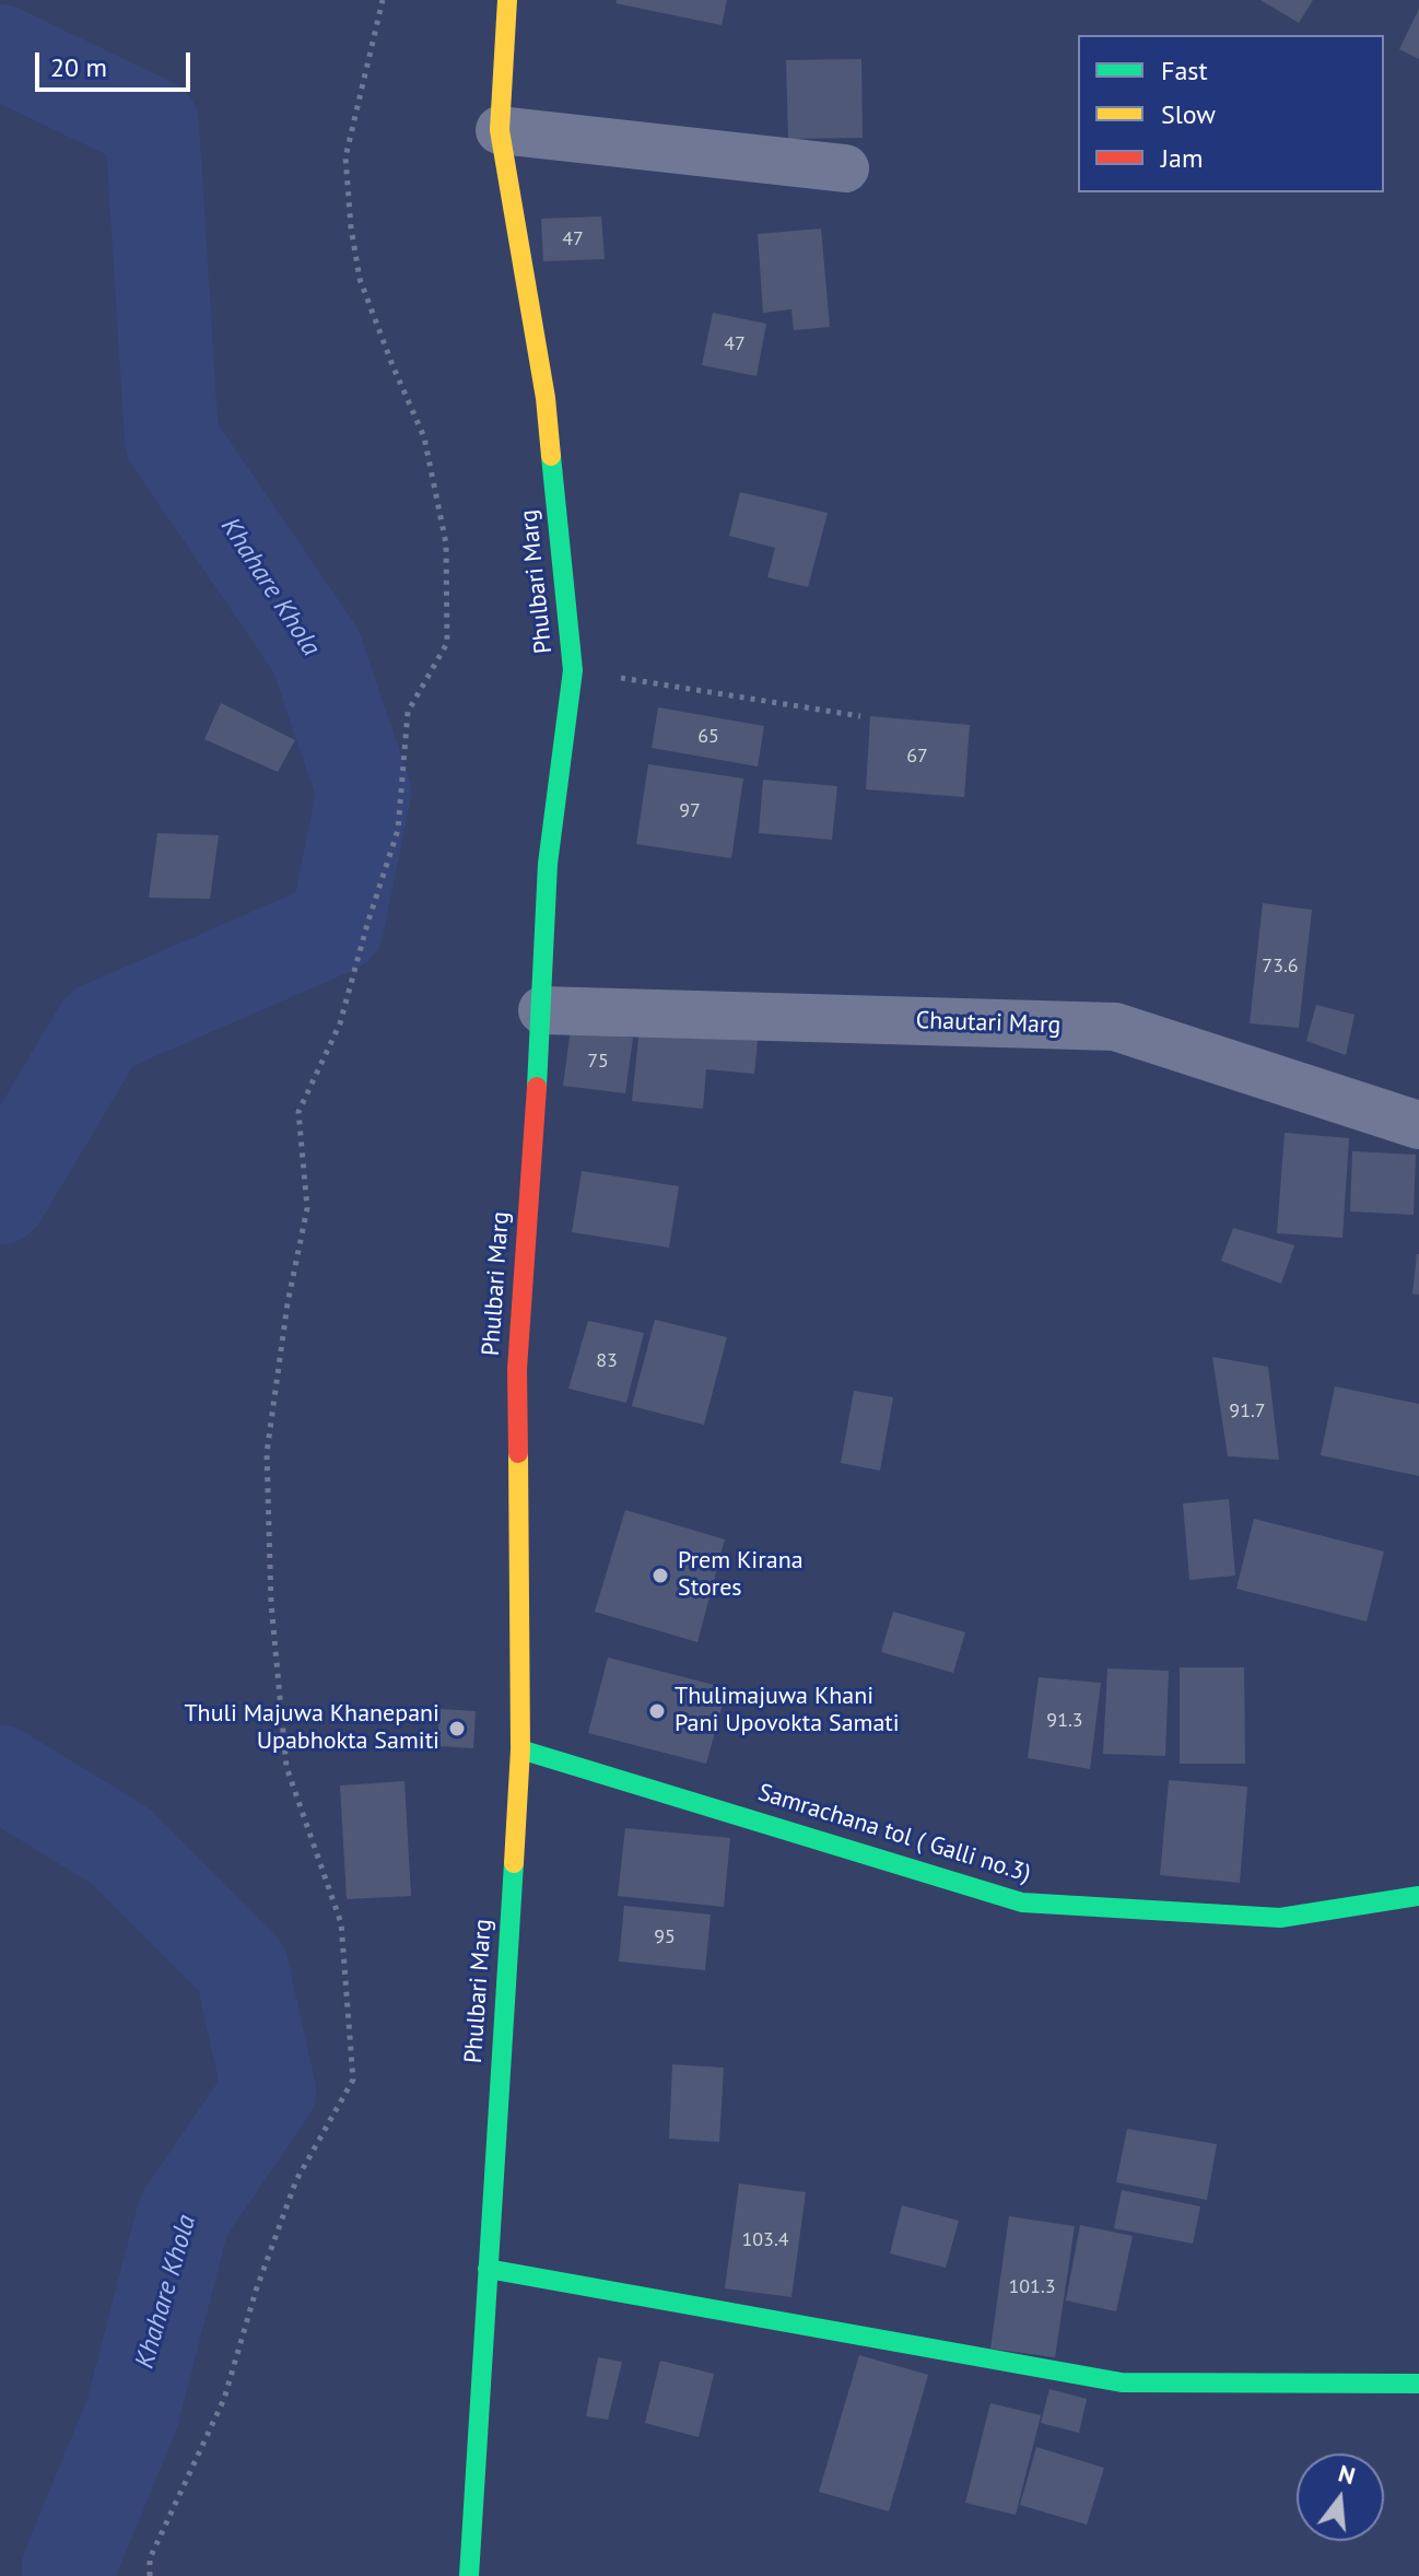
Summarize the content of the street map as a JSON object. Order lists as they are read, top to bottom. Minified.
{"streets":{"main road":["Phulbari Marg","Samrachana tol ( Galli no.3)"],"street":["Chautari Marg"]},"crossings":[["Phulbari Marg","Chautari Marg"],["Phulbari Marg","Samrachana tol ( Galli no.3)"]],"water":["Khahare Khola"],"places":["Prem Kirana Stores","Thulimajuwa Khani Pani Upovokta Samati","Thuli Majuwa Khanepani Upabhokta Samiti"],"house_numbers":["47","47","65","67","97","73.6","75","83","91.7","91.3","95","103.4","101.3"],"legend":["Fast","Slow","Jam"],"scale_bar":"20 m","north":"top"}
